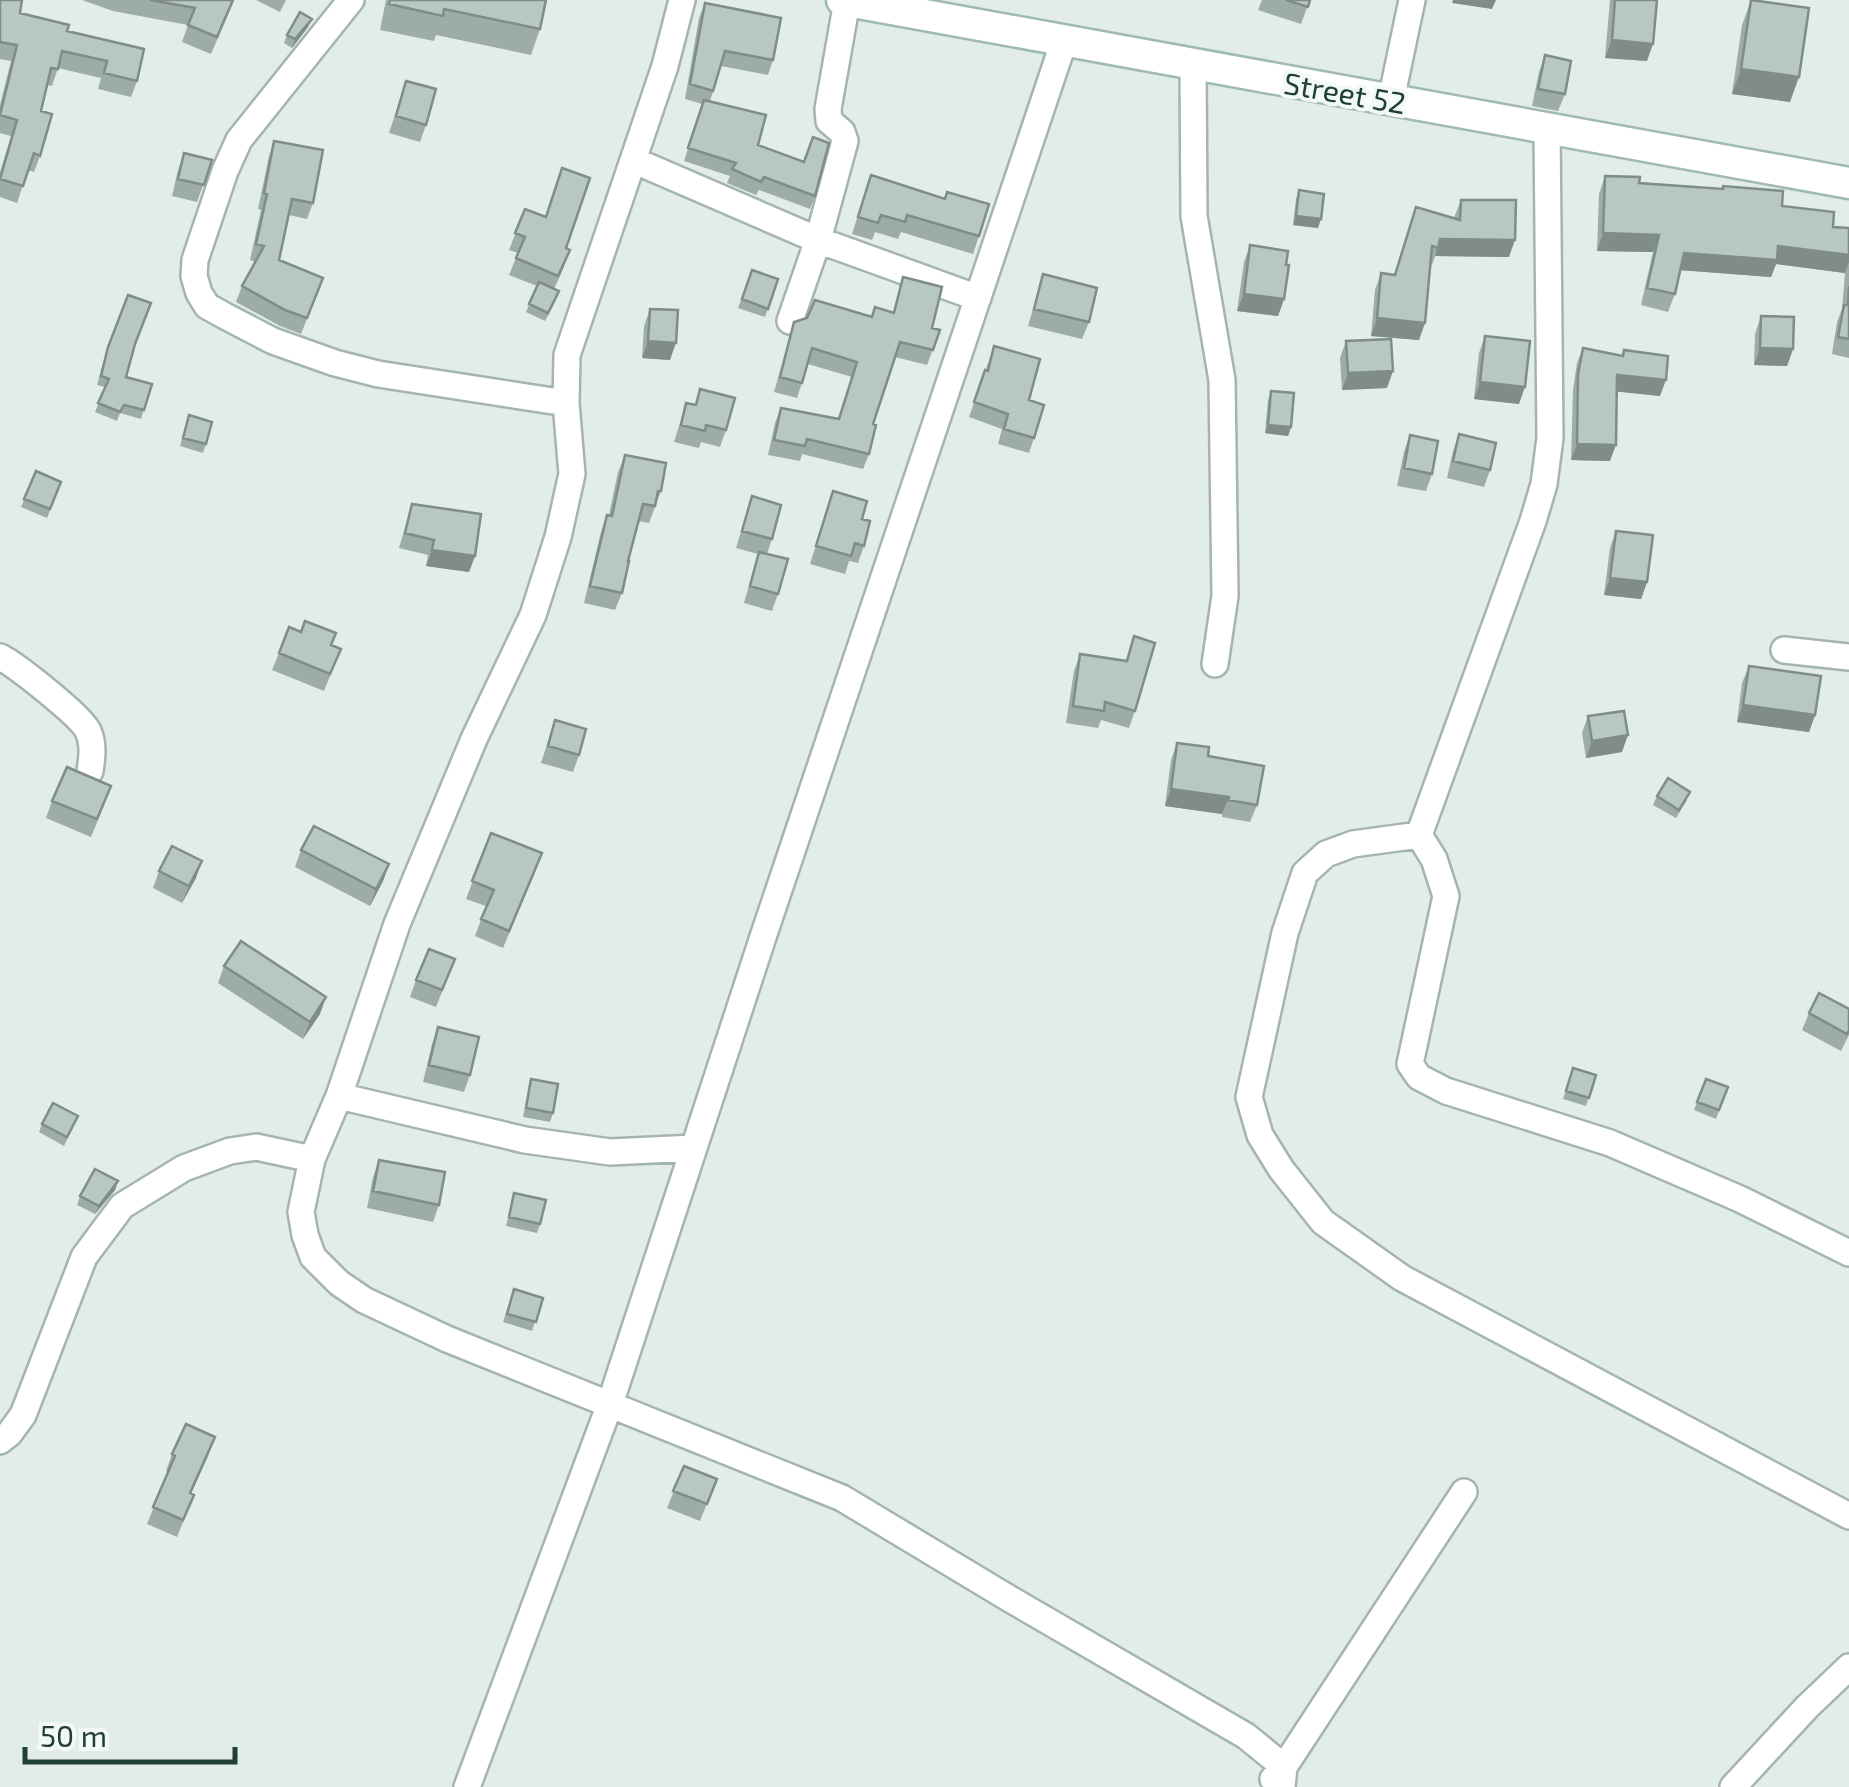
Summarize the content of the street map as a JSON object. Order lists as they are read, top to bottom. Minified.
{"streets":{"street":["Street 52"]},"scale_bar":"50 m"}
